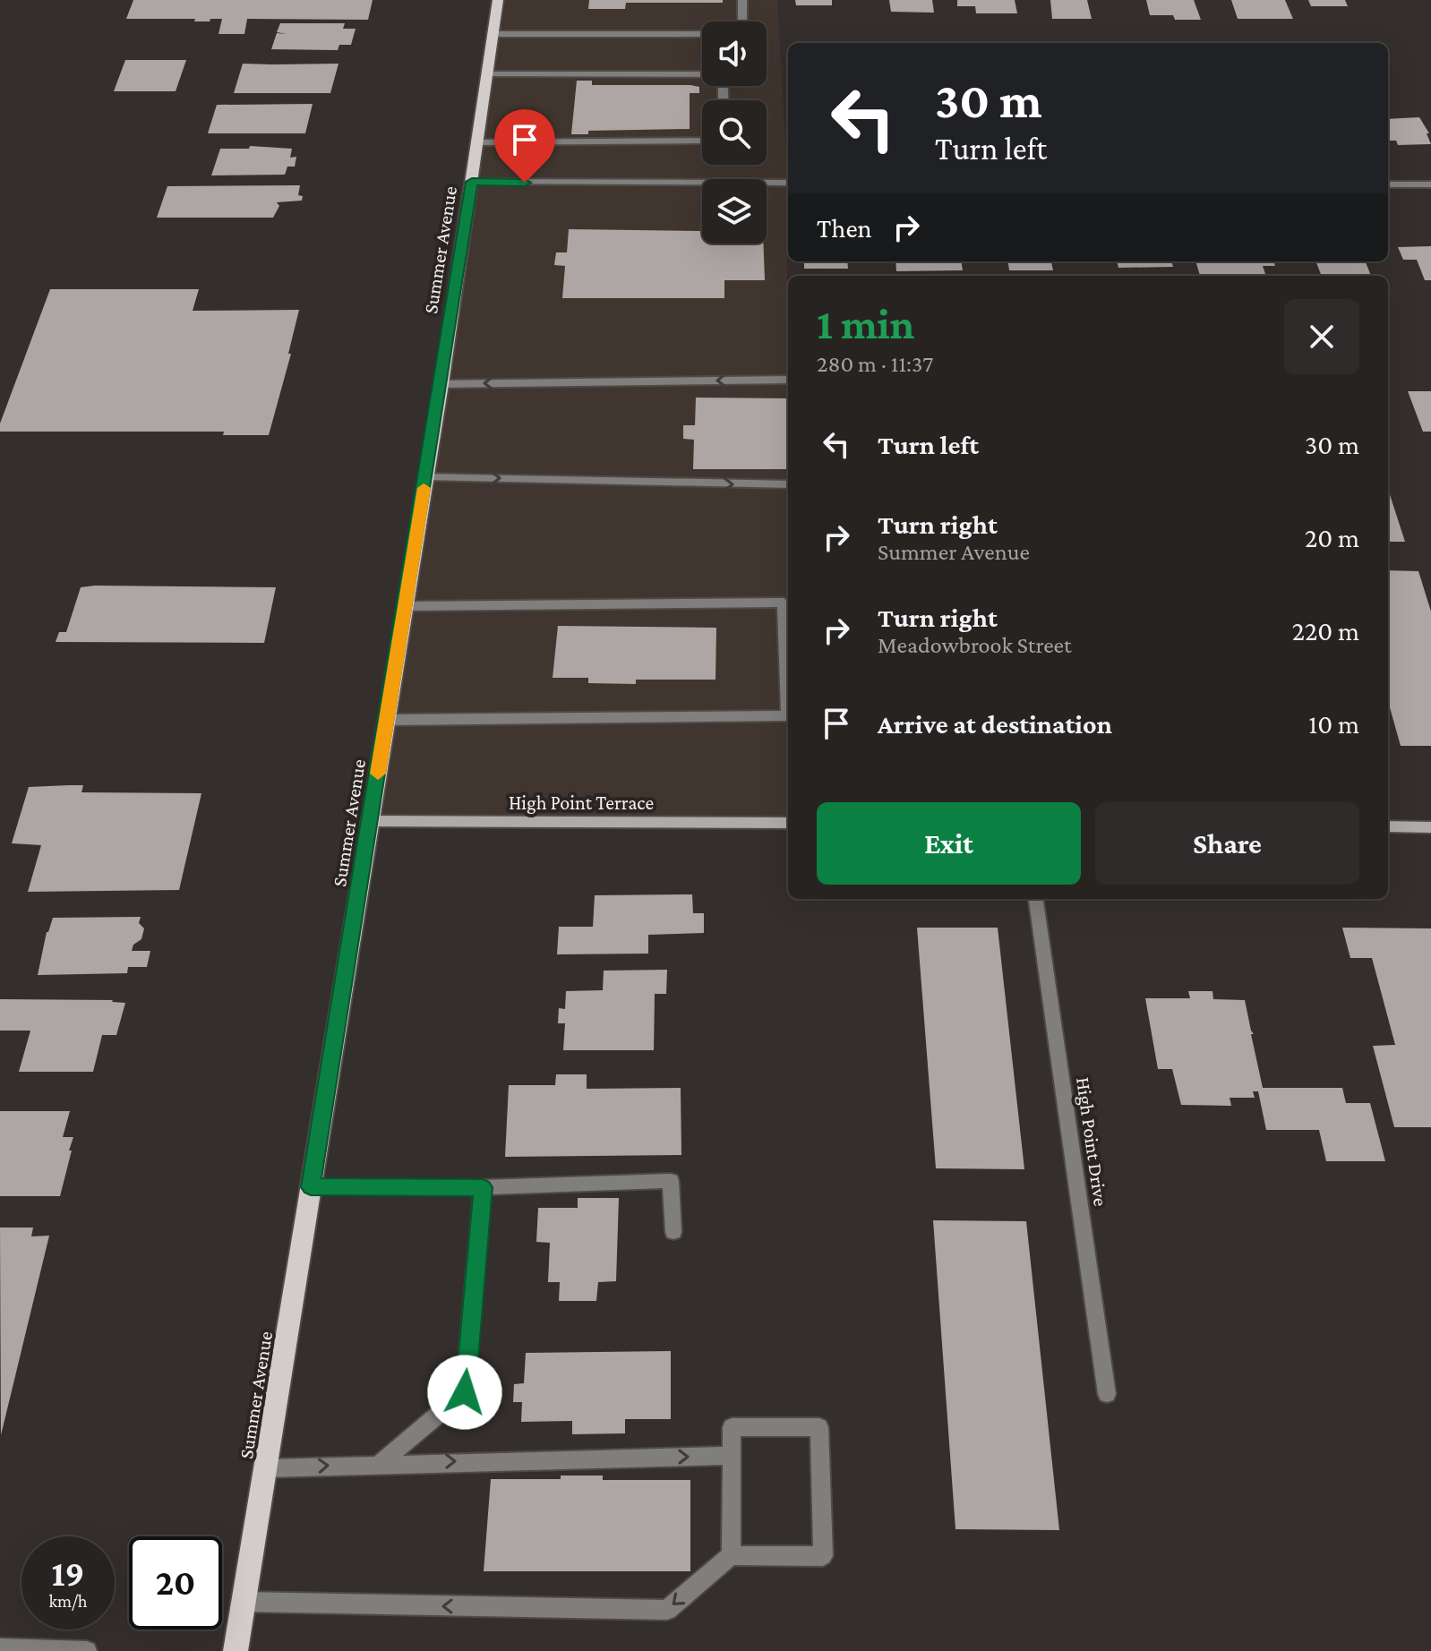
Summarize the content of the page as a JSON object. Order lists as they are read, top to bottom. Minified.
{"streets":{"main road":["Summer Avenue"],"street":["High Point Terrace","High Point Drive"]},"crossings":[["Summer Avenue","High Point Terrace"]],"page":{"turn":["30 m","Turn left"],"then":"Then","heading":["1 min","280 m · 11:37"],"list":[{"name":"Turn left","value":"30 m"},{"name":"Turn right","note":"Summer Avenue","value":"20 m"},{"name":"Turn right","note":"Meadowbrook Street","value":"220 m"},{"name":"Arrive at destination","value":"10 m"}],"buttons":["Exit","Share"],"speed":"19 km/h","limit":"20"}}
